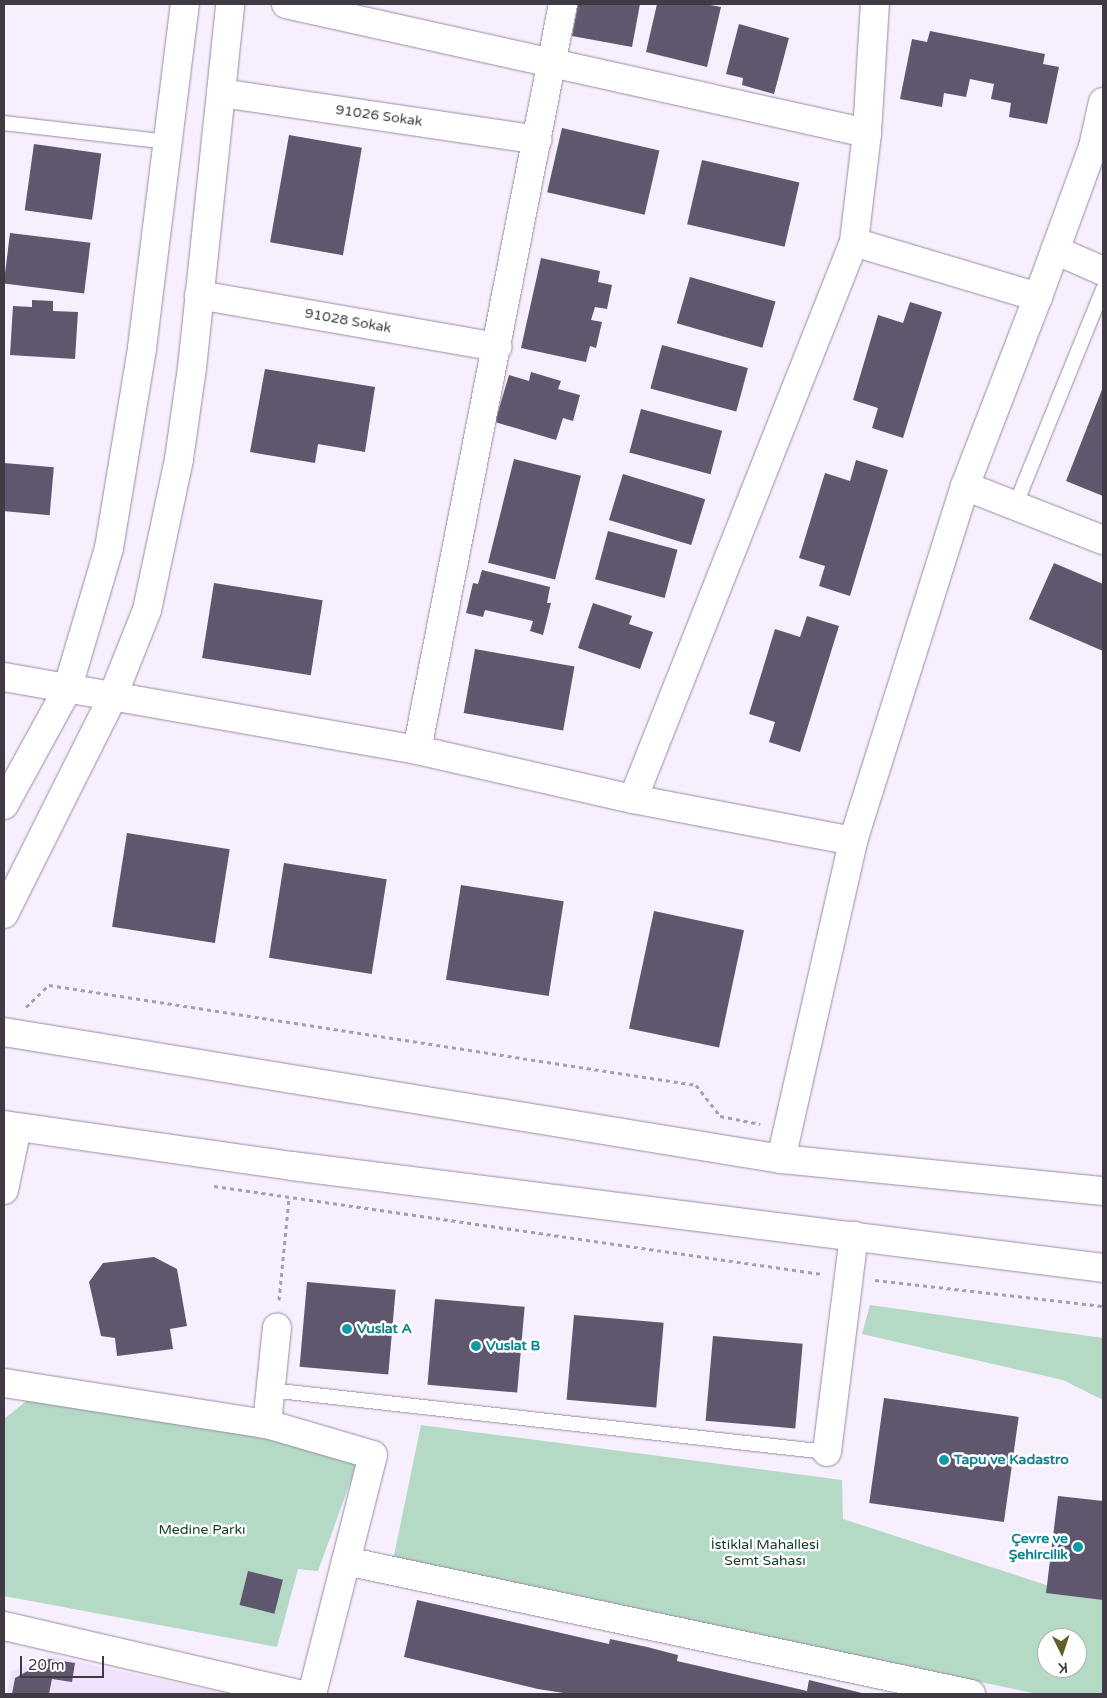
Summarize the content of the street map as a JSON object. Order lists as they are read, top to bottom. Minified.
{"streets":{"street":["91026 Sokak","91028 Sokak"]},"parks":["Medine Parkı","İstiklal Mahallesi Semt Sahası"],"places":["Vuslat A","Vuslat B","Tapu ve Kadastro","Çevre ve Şehircilik"],"scale_bar":"20 m","north":"bottom"}
